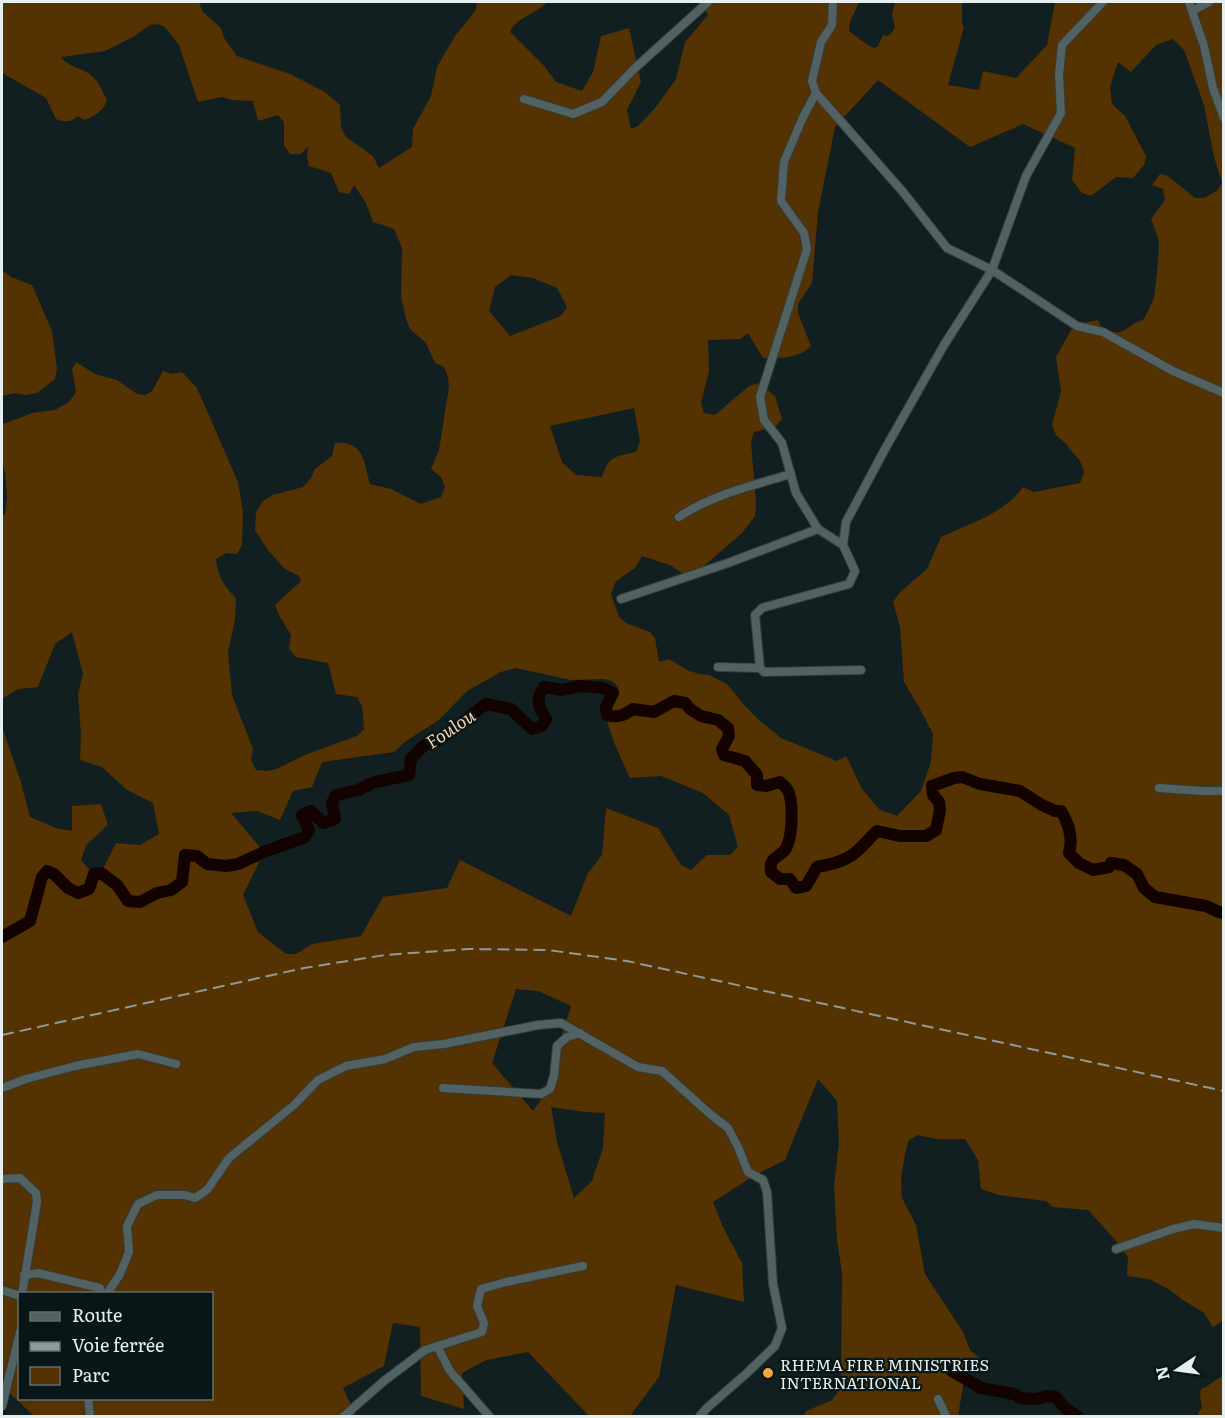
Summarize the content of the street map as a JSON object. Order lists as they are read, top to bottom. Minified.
{"water":["Foulou"],"places":["RHEMA FIRE MINISTRIES INTERNATIONAL"],"legend":["Route","Voie ferrée","Parc"],"north":"left"}
